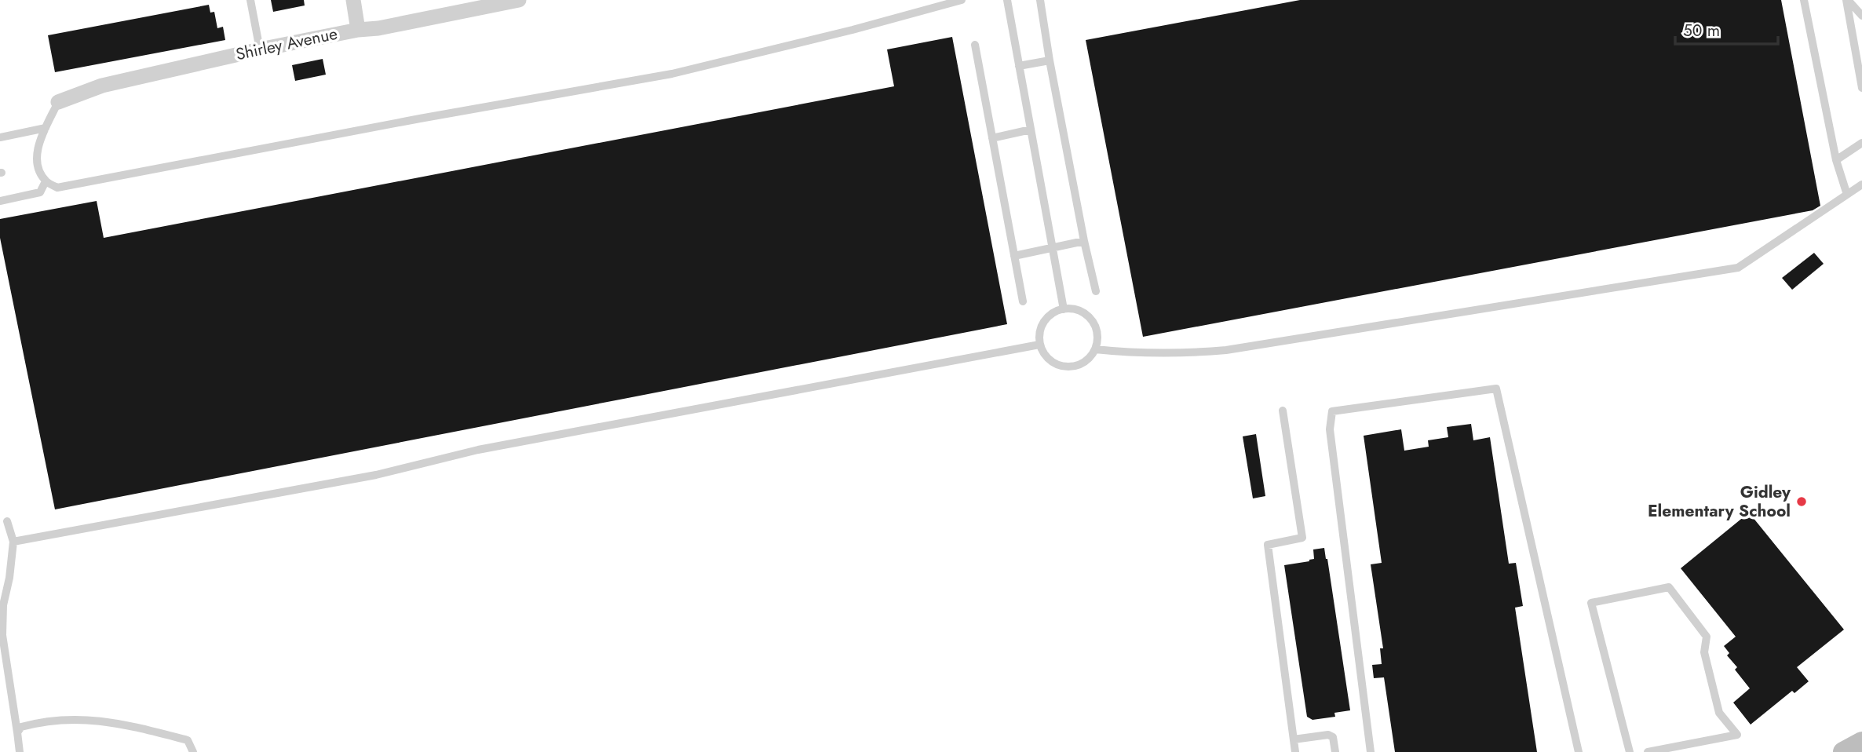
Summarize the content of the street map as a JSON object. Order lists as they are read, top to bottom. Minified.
{"streets":{"street":["Shirley Avenue"]},"places":["Gidley Elementary School"],"scale_bar":"50 m"}
